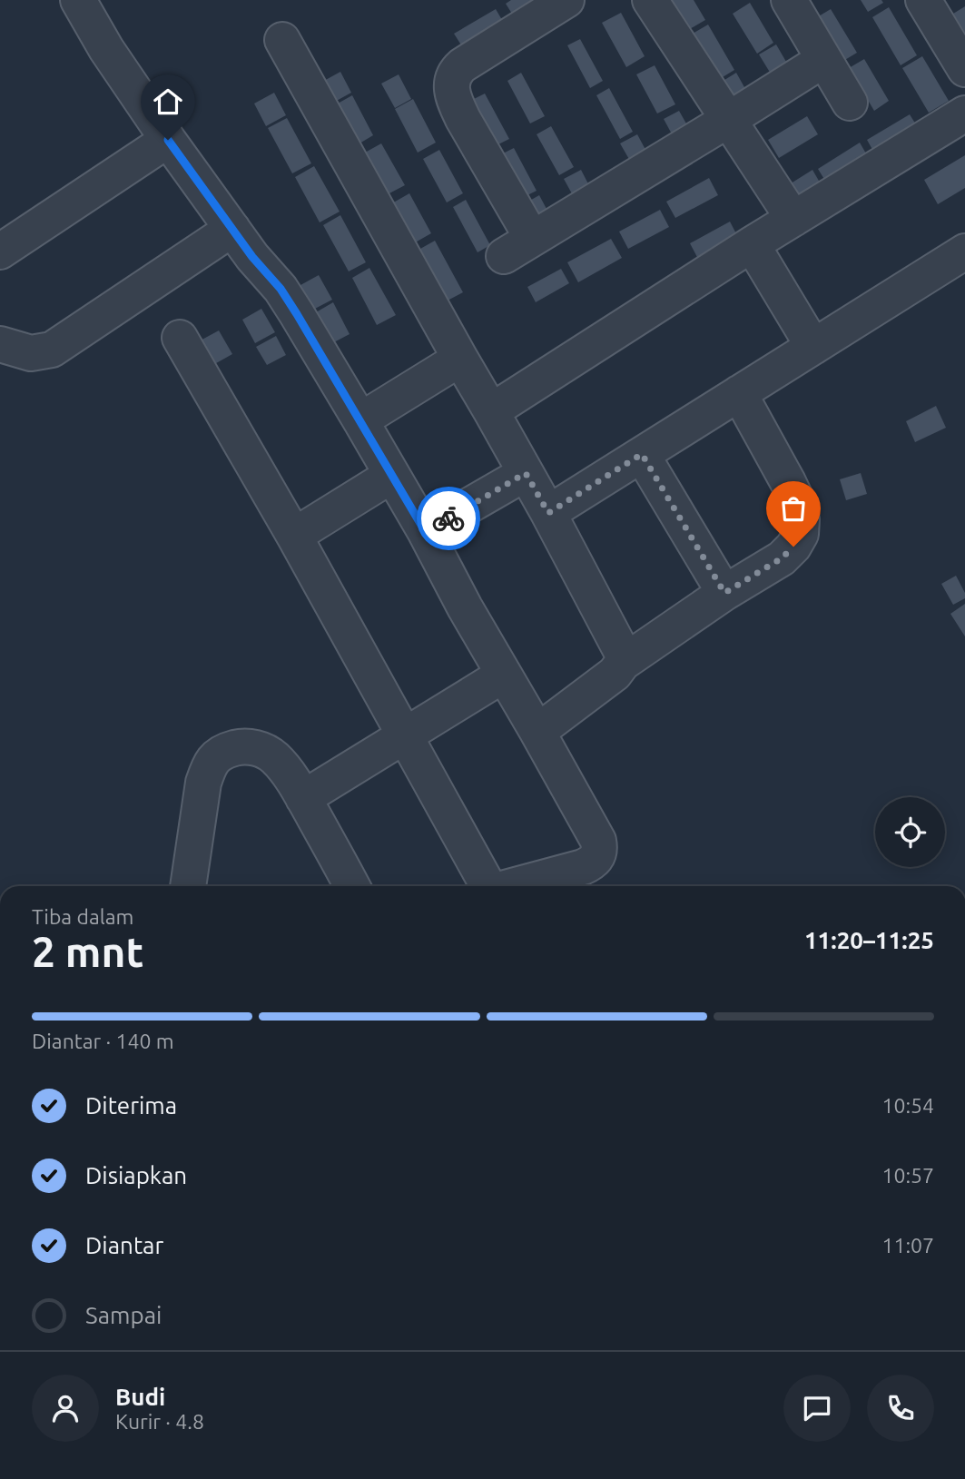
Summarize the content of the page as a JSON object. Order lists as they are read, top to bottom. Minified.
{"page":{"heading":["2 mnt","Tiba dalam","11:20–11:25"],"panel":["Budi","Kurir · 4.8"],"bar":"Diantar · 140 m","list":[["Diterima","10:54"],["Disiapkan","10:57"],["Diantar","11:07"],"Sampai"]}}
